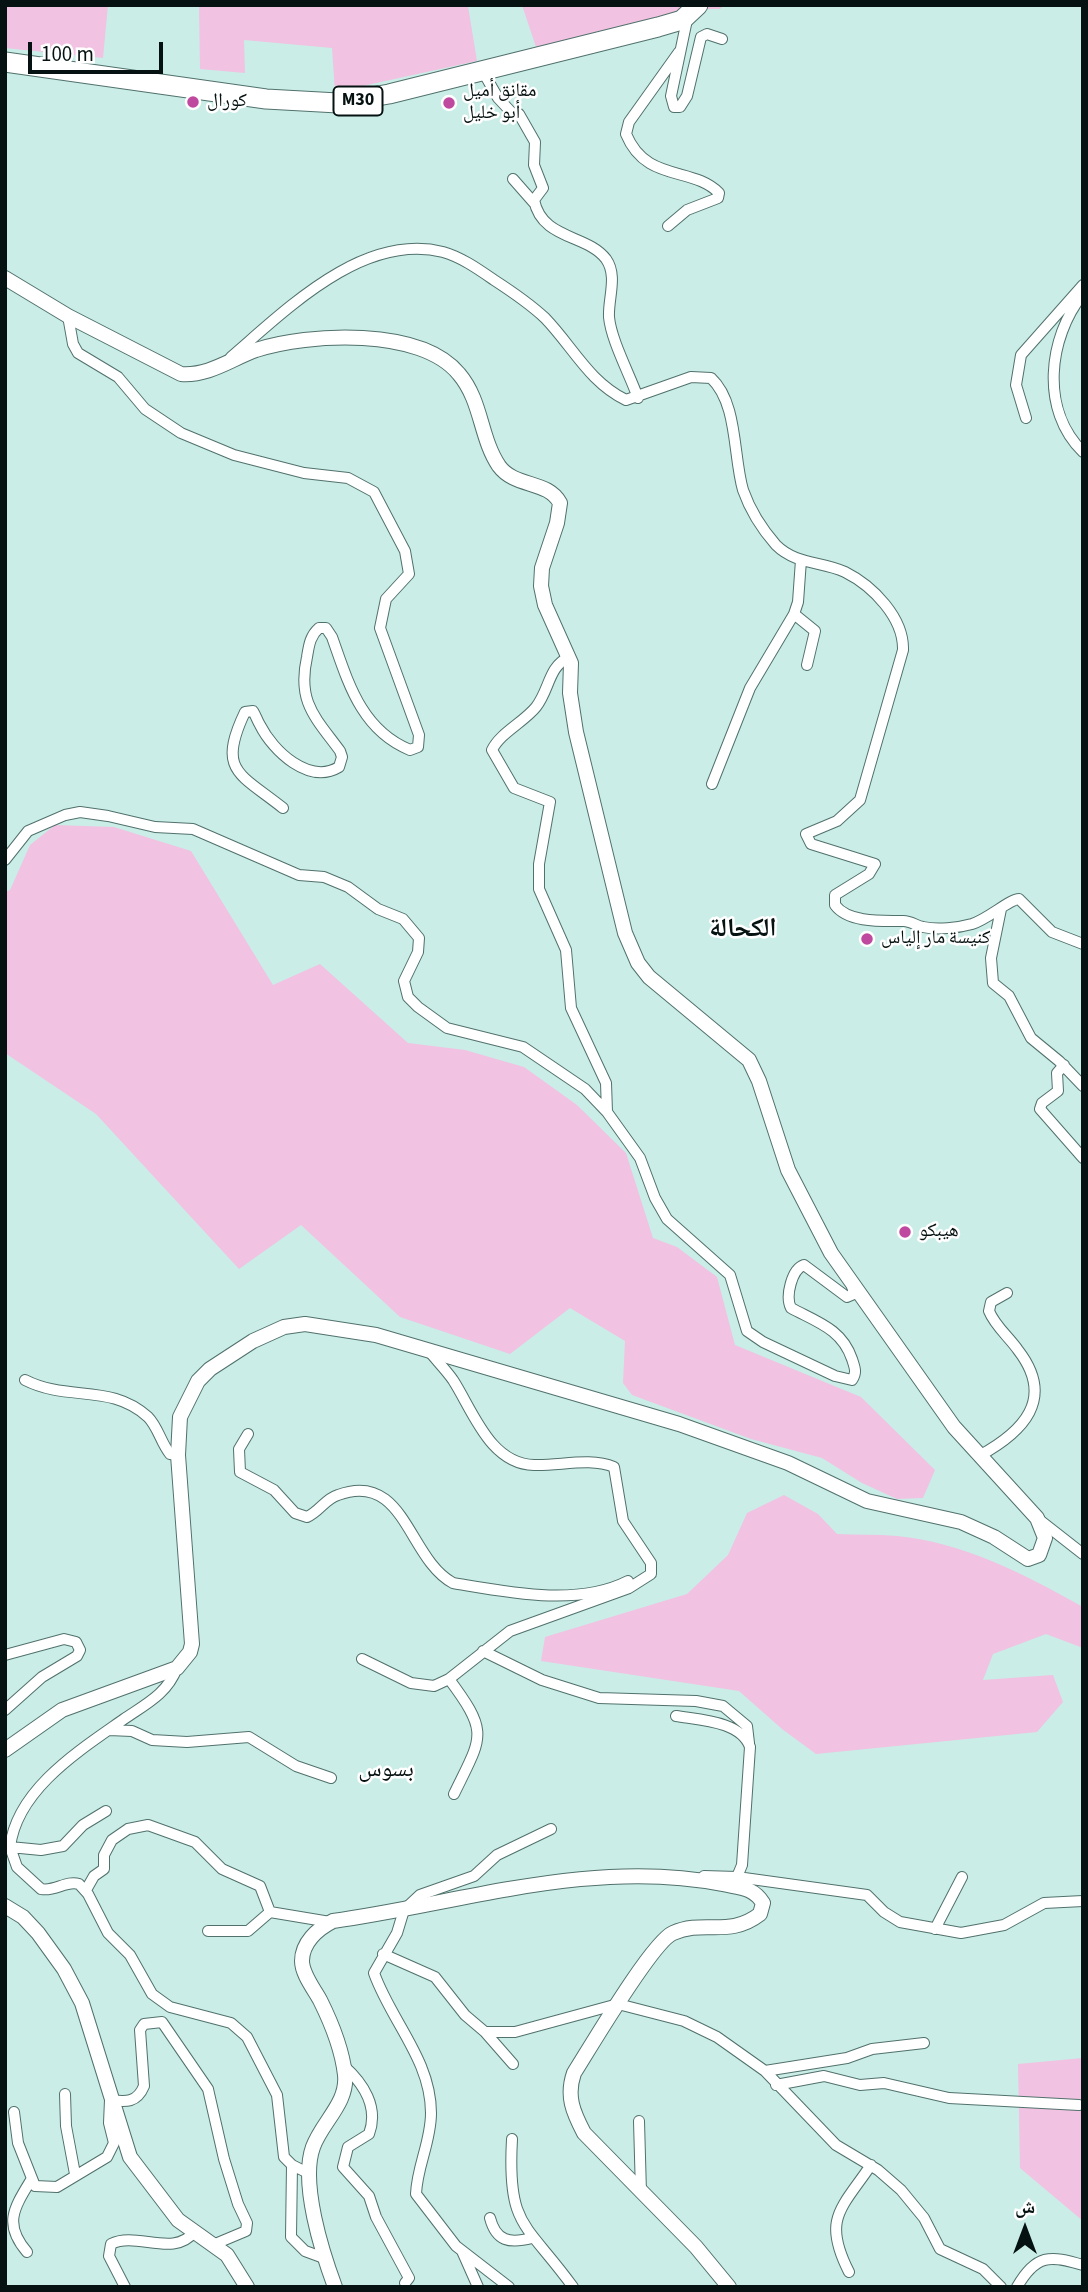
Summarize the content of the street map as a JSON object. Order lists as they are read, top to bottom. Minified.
{"streets":{"highway":["M30"]},"districts":["الكحالة","بسوس"],"places":["كورال","مقانق أميل أبو خليل","كنيسة مار إلياس","هيبكو"],"scale_bar":"100 m","north":"top"}
